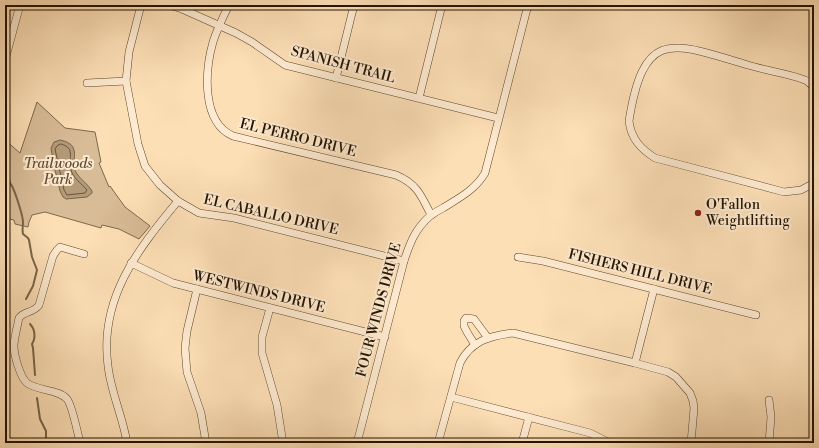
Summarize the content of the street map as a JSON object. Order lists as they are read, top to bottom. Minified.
{"streets":{"street":["SPANISH TRAIL","EL PERRO DRIVE","EL CABALLO DRIVE","FISHERS HILL DRIVE","WESTWINDS DRIVE","FOUR WINDS DRIVE"]},"crossings":[["SPANISH TRAIL","EL PERRO DRIVE"],["SPANISH TRAIL","FOUR WINDS DRIVE"],["EL PERRO DRIVE","FOUR WINDS DRIVE"],["EL CABALLO DRIVE","FOUR WINDS DRIVE"],["WESTWINDS DRIVE","FOUR WINDS DRIVE"]],"parks":["Trailwoods Park"],"places":["O'Fallon Weightlifting"]}
